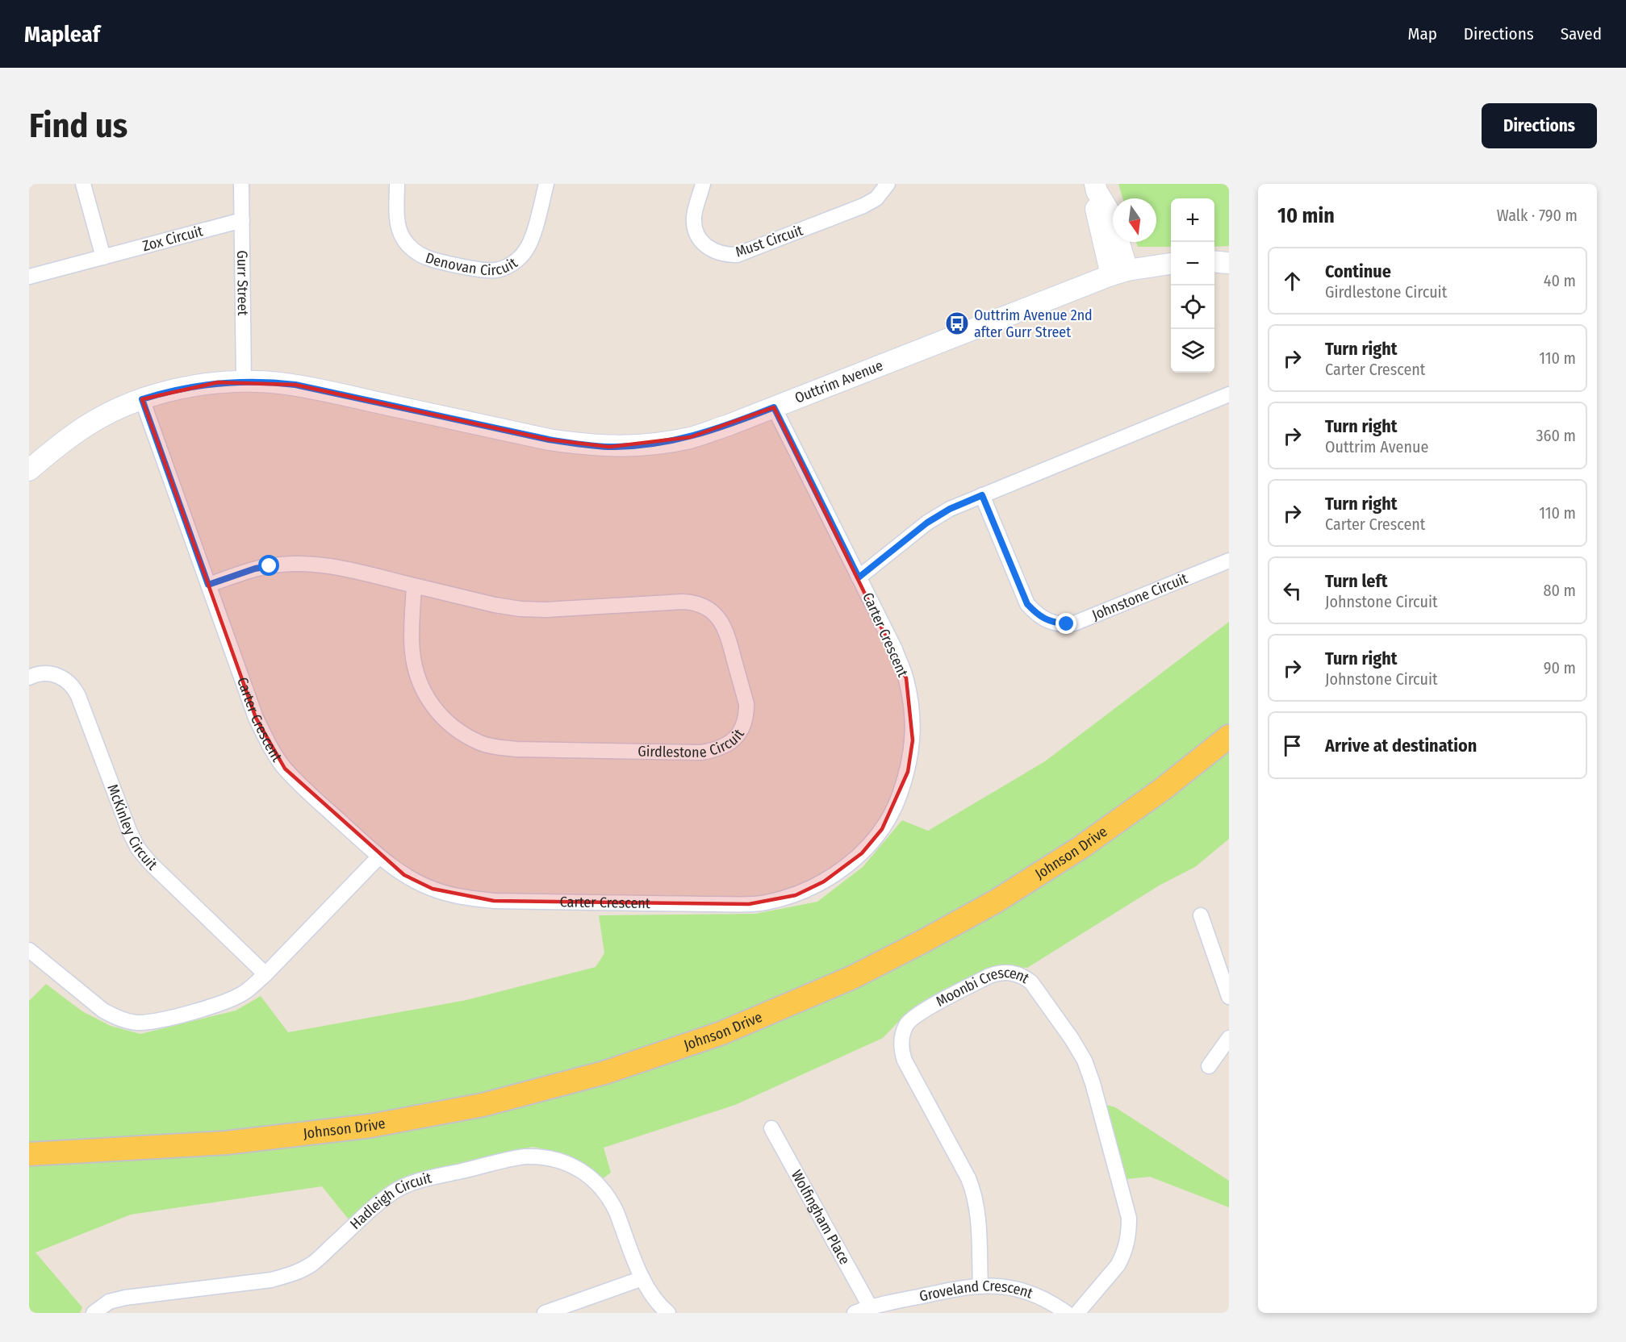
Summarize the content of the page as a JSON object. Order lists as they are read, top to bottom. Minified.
{"streets":{"main road":["Johnson Drive"],"street":["Zox Circuit","Must Circuit","Denovan Circuit","Gurr Street","Outtrim Avenue","Johnstone Circuit","Carter Crescent","Girdlestone Circuit","McKinley Circuit","Moonbi Crescent","Hadleigh Circuit","Wolfingham Place","Groveland Crescent"]},"crossings":[["Zox Circuit","Gurr Street"],["Gurr Street","Outtrim Avenue"],["Outtrim Avenue","Carter Crescent"],["Carter Crescent","Girdlestone Circuit"],["Moonbi Crescent","Groveland Crescent"],["Wolfingham Place","Groveland Crescent"]],"places":{"bus stop":["Outtrim Avenue 2nd after Gurr Street"]},"north":"bottom","page":{"header":"Mapleaf","nav":["Map","Directions","Saved"],"buttons":"Directions","title":"Find us","heading":["10 min","Walk · 790 m"],"map_buttons":["+","−"],"list":[["Continue","Girdlestone Circuit","40 m"],["Turn right","Carter Crescent","110 m"],["Turn right","Outtrim Avenue","360 m"],["Turn right","Carter Crescent","110 m"],["Turn left","Johnstone Circuit","80 m"],["Turn right","Johnstone Circuit","90 m"],"Arrive at destination"]}}
